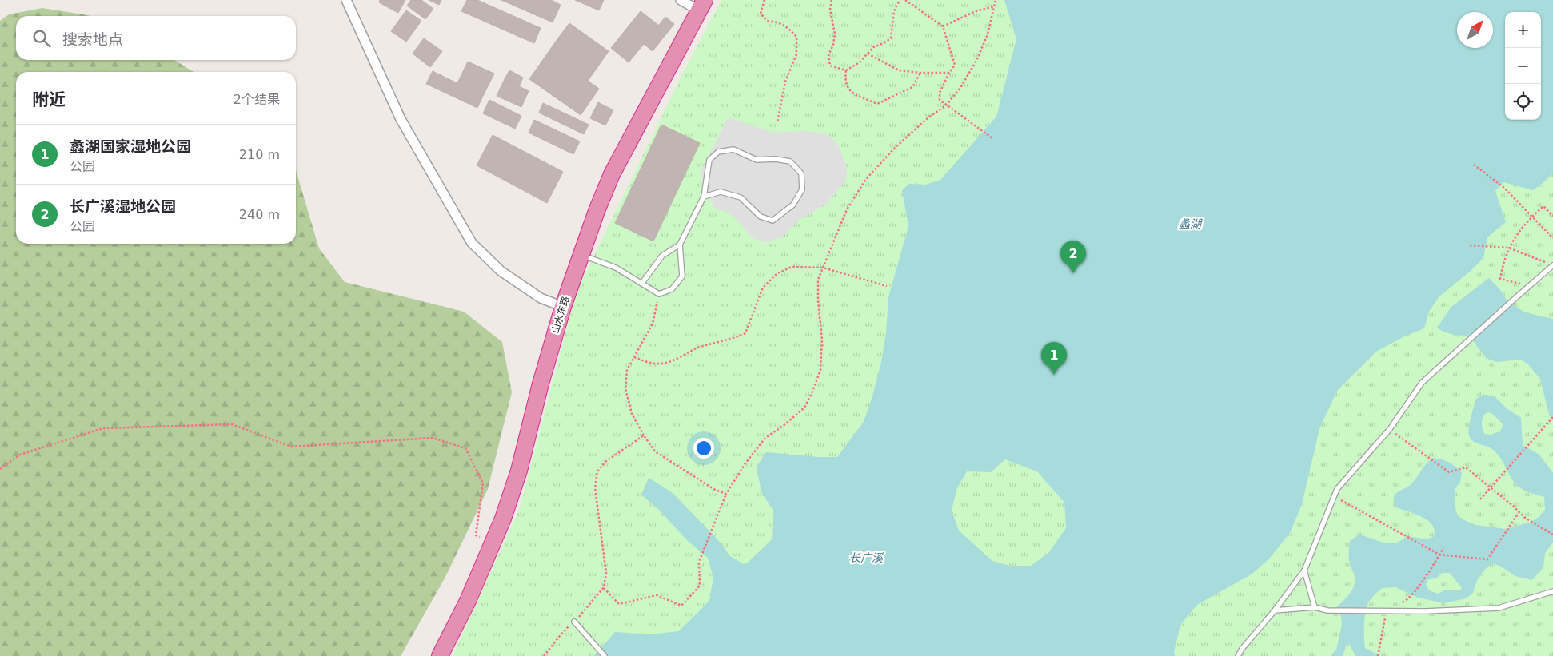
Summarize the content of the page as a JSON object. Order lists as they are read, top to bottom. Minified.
{"streets":{"highway":["山水东路"]},"water":["蠡湖","长广溪"],"north":"top right","page":{"map_buttons":["+","−"],"search":"搜索地点","heading":["附近","2个结果"],"list":[{"mark":"1","name":"蠡湖国家湿地公园","note":"公园","value":"210 m"},{"mark":"2","name":"长广溪湿地公园","note":"公园","value":"240 m"}],"pins":["2","1"]}}
